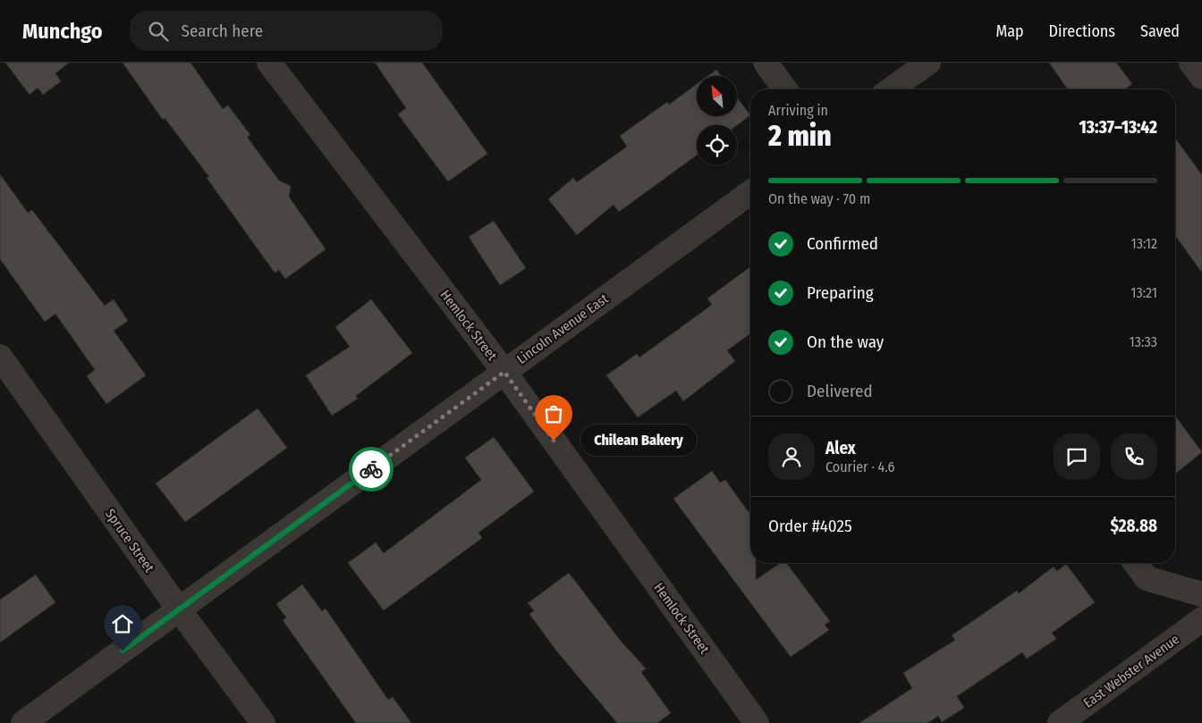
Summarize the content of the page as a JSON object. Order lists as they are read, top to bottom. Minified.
{"streets":{"street":["Hemlock Street","Lincoln Avenue East","Spruce Street","East Webster Avenue"]},"crossings":[["Hemlock Street","Lincoln Avenue East"],["Lincoln Avenue East","Spruce Street"]],"places":["Chilean Bakery"],"north":"top left","page":{"header":"Munchgo","search":"Search here","nav":["Map","Directions","Saved"],"heading":["2 min","Arriving in","13:37–13:42"],"panel":["Alex","Courier · 4.6","Order #4025","$28.88"],"bar":"On the way · 70 m","list":[["Confirmed","13:12"],["Preparing","13:21"],["On the way","13:33"],"Delivered"],"bubble":"Chilean Bakery"}}
